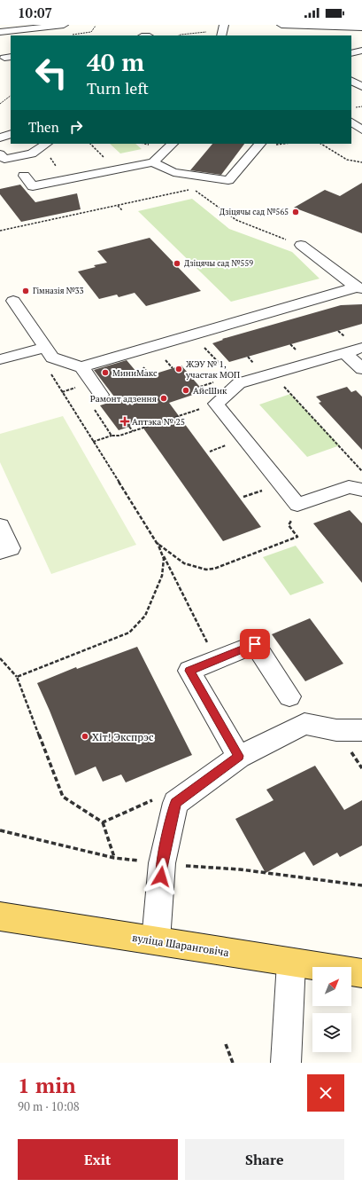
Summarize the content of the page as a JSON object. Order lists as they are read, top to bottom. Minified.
{"streets":{"main road":["вуліца Шаранговіча"]},"places":{"other":["Дзіцячы сад №565","Дзіцячы сад №559","Гімназія №33","ЖЭУ № 1, участак МОП","МиниМакс","АйсШик","Рамонт адзення","Хіт! Экспрэс"],"health":["Аптэка № 25"]},"north":"top right","page":{"status":"10:07","turn":["40 m","Turn left"],"then":"Then","heading":["1 min","90 m · 10:08"],"buttons":["Exit","Share"]}}
